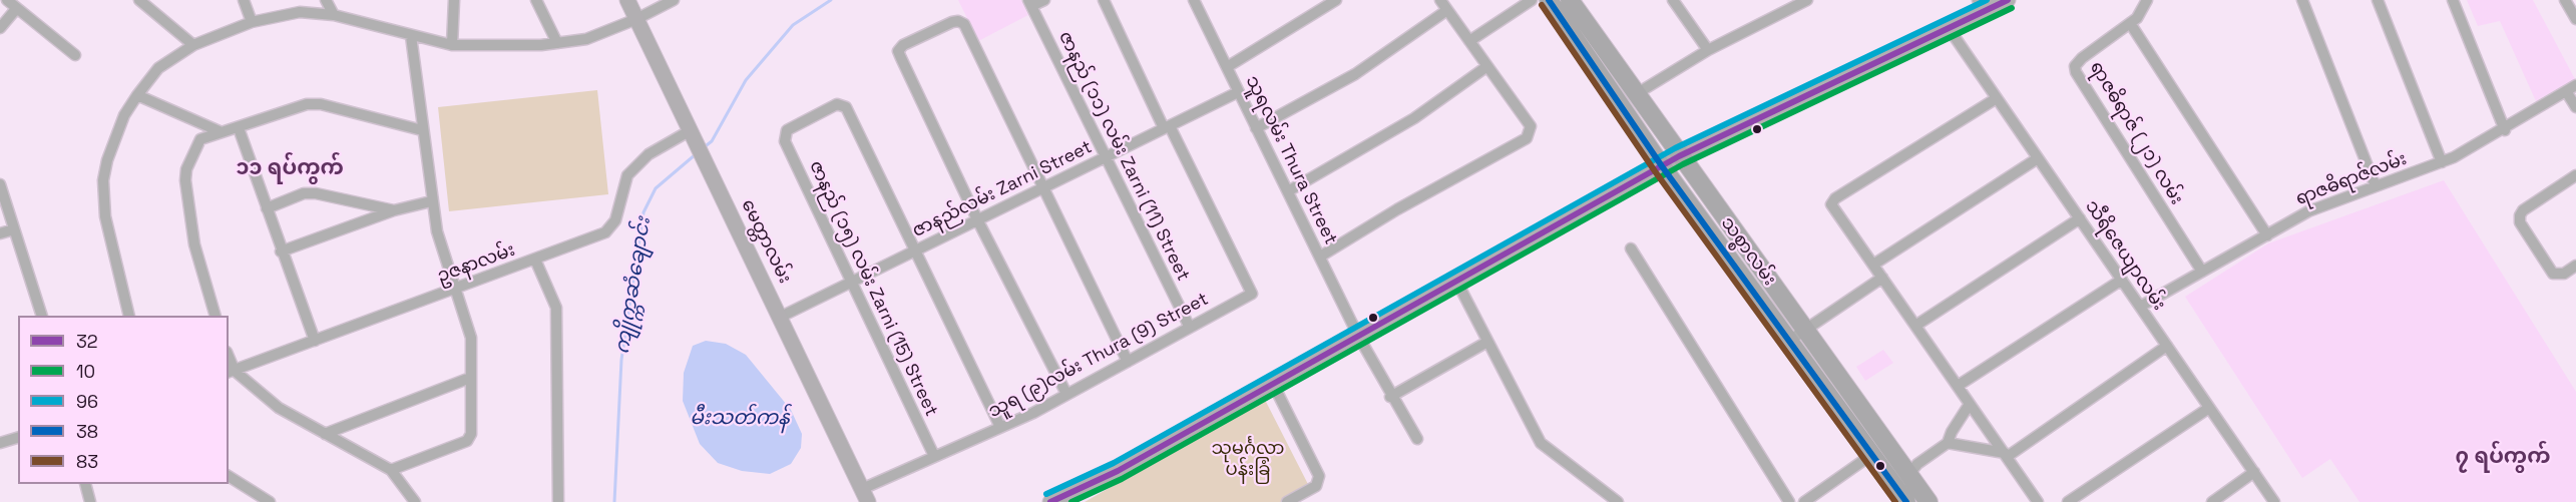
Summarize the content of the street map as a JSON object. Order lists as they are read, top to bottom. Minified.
{"streets":{"main road":["မေတ္တာလမ်း","သစ္စာလမ်း"],"street":["ရာဇဓိရာဇ် (၂၁) လမ်း","ဇာနည် (၁၁) လမ်း Zarni (11) Street","သူရလမ်း Thura Street","ရာဇဓိရာဇ်လမ်း","ဇာနည်လမ်း Zarni Street","သီရိဇေယျာလမ်း","ဥဇနာလမ်း","ဇာနည် (၁၅) လမ်း Zarni (15) Street","သူရ (၉)လမ်း Thura (9) Street"]},"crossings":[["ရာဇဓိရာဇ် (၂၁) လမ်း","ရာဇဓိရာဇ်လမ်း"],["ဇာနည် (၁၁) လမ်း Zarni (11) Street","ဇာနည်လမ်း Zarni Street"],["ဇာနည် (၁၁) လမ်း Zarni (11) Street","သူရ (၉)လမ်း Thura (9) Street"],["သူရလမ်း Thura Street","ဇာနည်လမ်း Zarni Street"],["ရာဇဓိရာဇ်လမ်း","သီရိဇေယျာလမ်း"],["ဇာနည်လမ်း Zarni Street","မေတ္တာလမ်း"],["ဇာနည်လမ်း Zarni Street","ဇာနည် (၁၅) လမ်း Zarni (15) Street"],["ဇာနည်လမ်း Zarni Street","သူရ (၉)လမ်း Thura (9) Street"],["မေတ္တာလမ်း","ဥဇနာလမ်း"],["မေတ္တာလမ်း","သူရ (၉)လမ်း Thura (9) Street"],["ဇာနည် (၁၅) လမ်း Zarni (15) Street","သူရ (၉)လမ်း Thura (9) Street"]],"districts":["၁၁ ရပ်ကွက်","၇ ရပ်ကွက်"],"water":["ကျိုက္ကဆံချောင်း","မီးသတ်ကန်"],"parks":["သုမင်္ဂလာ ပန်းခြံ"],"lines":["transit line 32","transit line 96","transit line 38","transit line 83","transit line 10"],"legend":["32","10","96","38","83"]}
